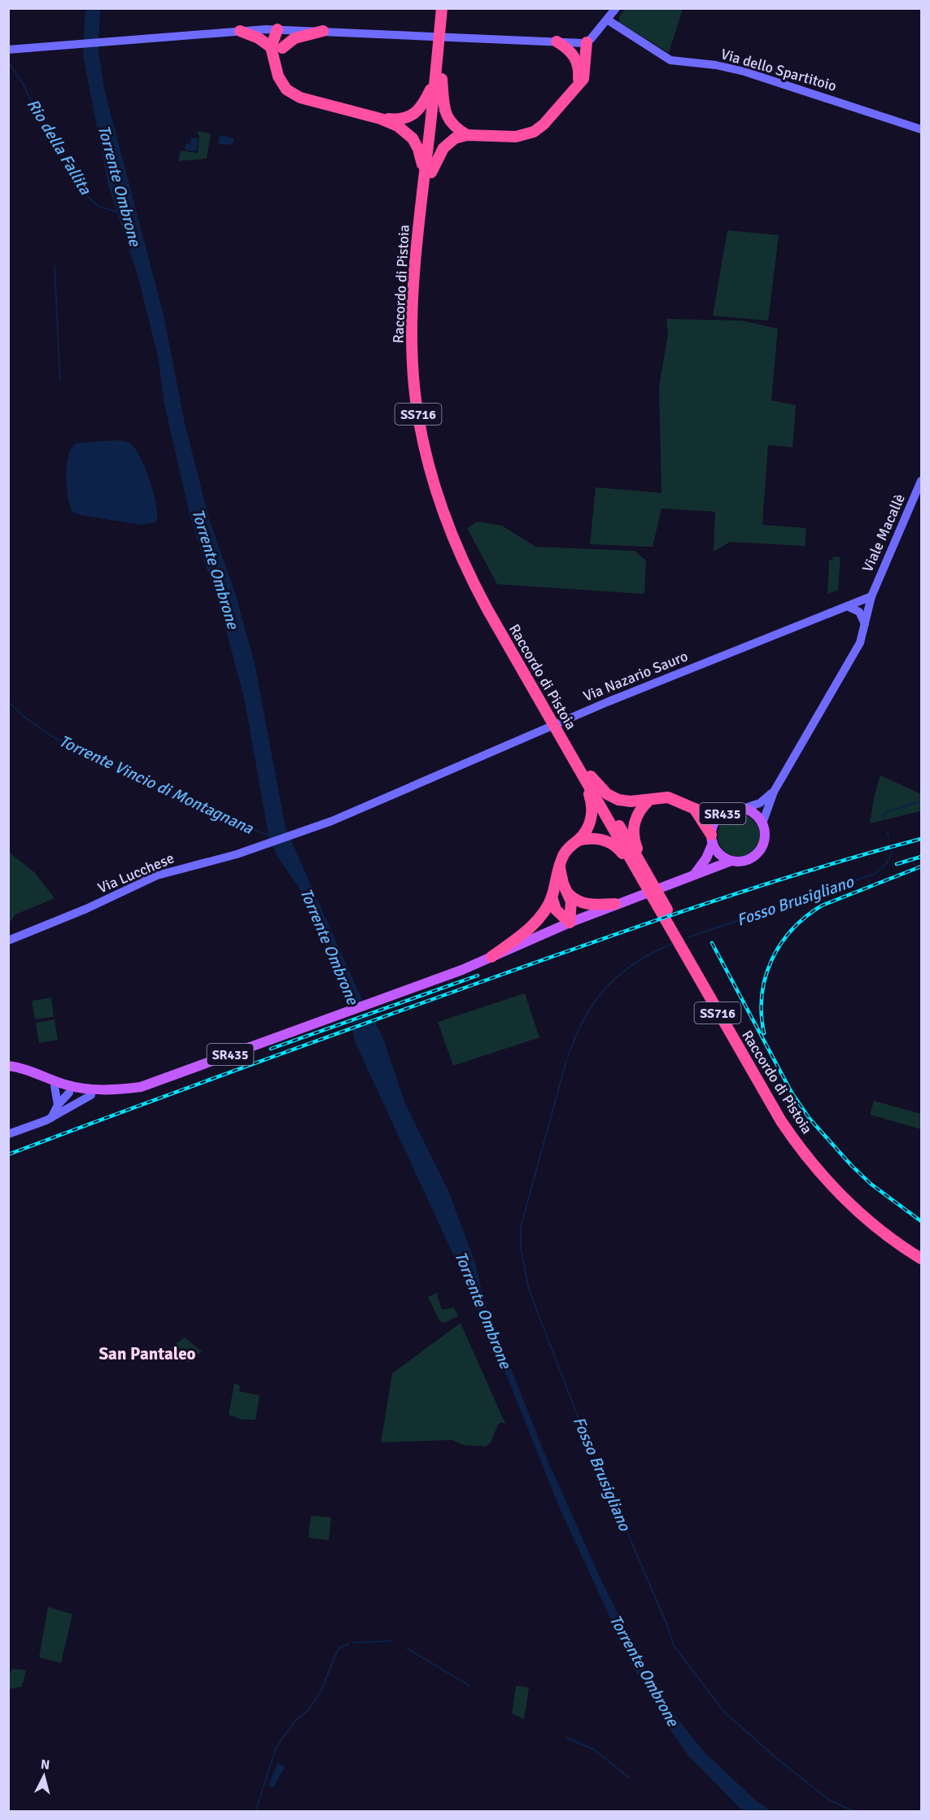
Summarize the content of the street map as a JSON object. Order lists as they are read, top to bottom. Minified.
{"streets":{"highway":["Raccordo di Pistoia","SS716"],"main road":["Via dello Spartitoio","Viale Macallè","Via Nazario Sauro","SR435","Via Lucchese"]},"crossings":[["Viale Macallè","Via Nazario Sauro"],["Viale Macallè","SR435"],["Via Nazario Sauro","SR435"],["Via Nazario Sauro","Via Lucchese"]],"districts":["San Pantaleo"],"water":["Rio della Fallita","Torrente Ombrone","Torrente Vincio di Montagnana","Fosso Brusigliano"],"north":"top"}
